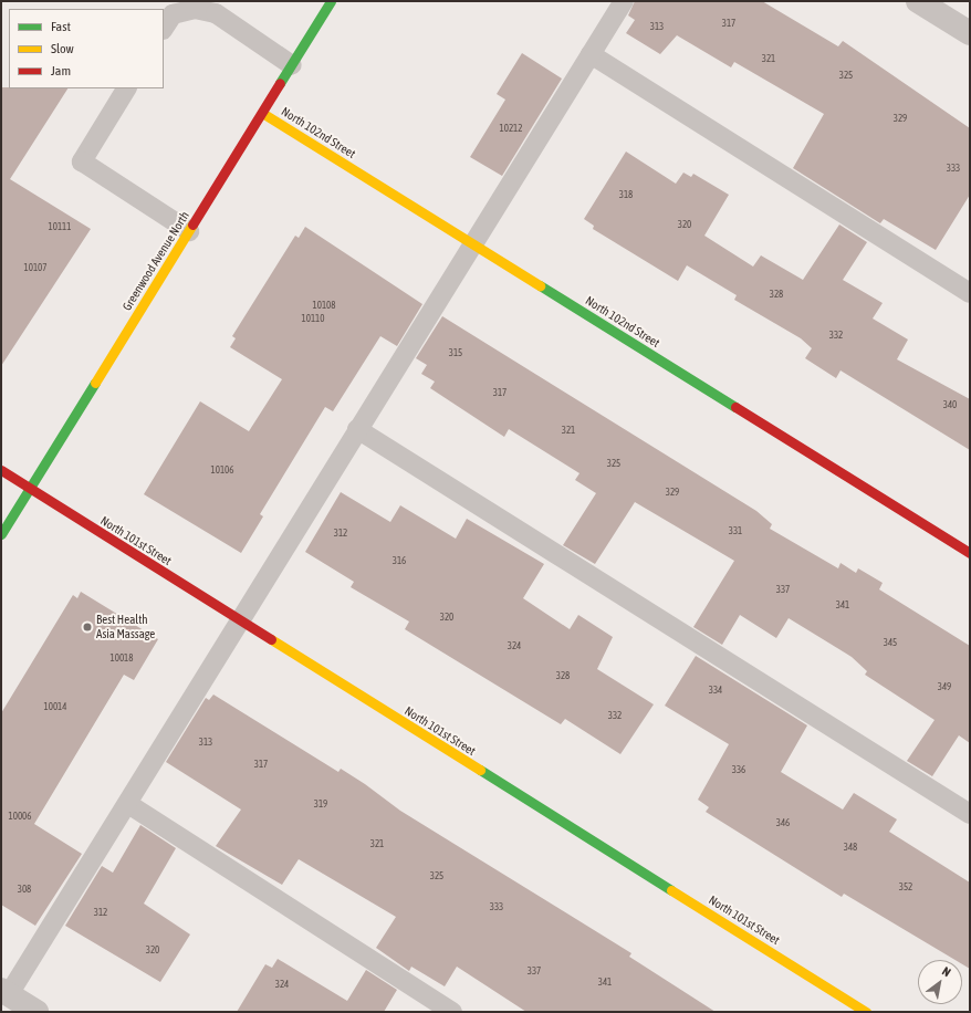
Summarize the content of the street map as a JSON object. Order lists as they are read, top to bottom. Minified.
{"streets":{"street":["North 102nd Street","Greenwood Avenue North","North 101st Street"]},"crossings":[["North 102nd Street","Greenwood Avenue North"],["Greenwood Avenue North","North 101st Street"]],"places":["Best Health Asia Massage"],"house_numbers":["317","313","321","325","329","10212","333","318","320","10111","10107","328","10108","10110","332","315","317","340","321","325","10106","329","331","312","316","337","341","320","345","324","10018","328","349","334","10014","332","313","317","336","319","10006","346","321","348","325","352","308","333","312","320","337","341","324"],"legend":["Fast","Slow","Jam"],"north":"top right"}
